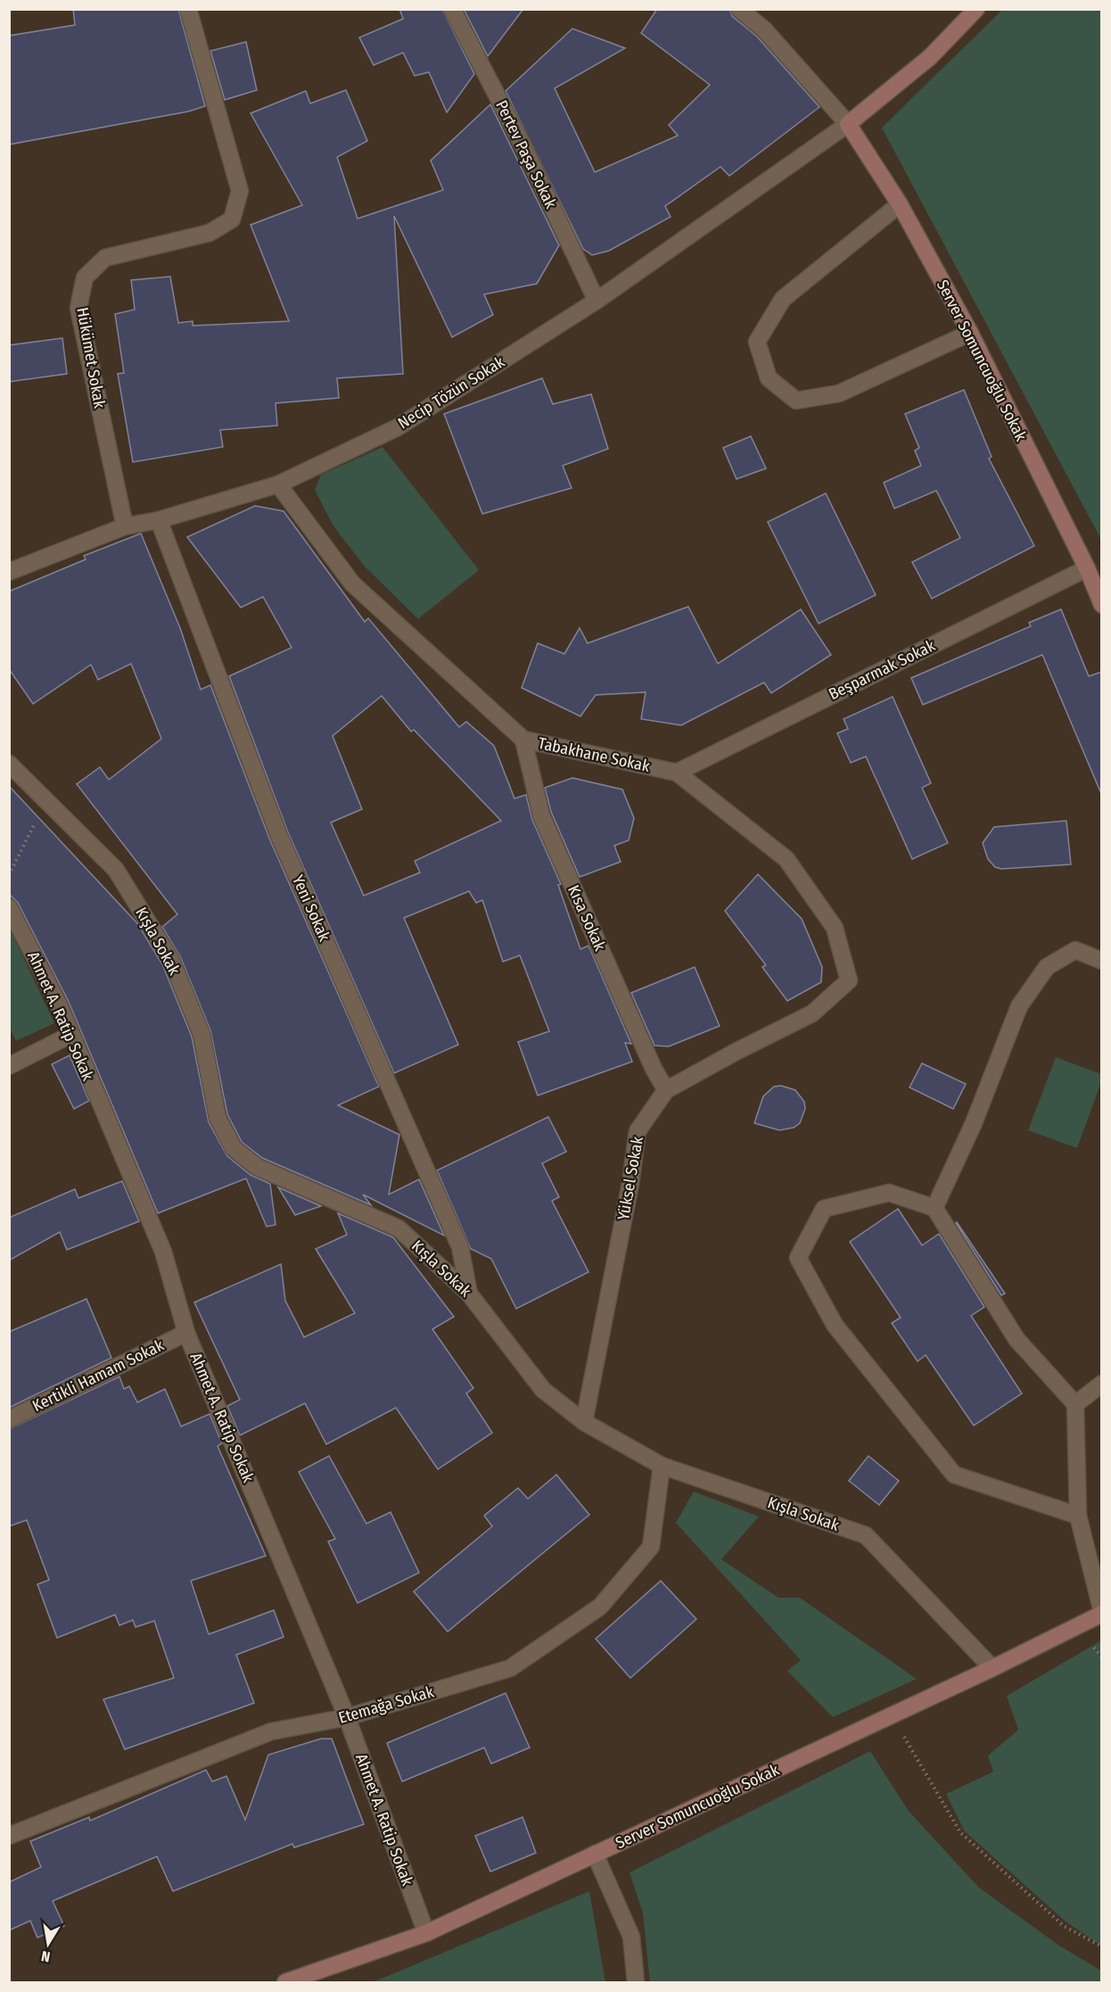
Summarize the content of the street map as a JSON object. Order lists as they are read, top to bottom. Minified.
{"streets":{"street":["Pertev Paşa Sokak","Hükümet Sokak","Server Somuncuoğlu Sokak","Necip Tözün Sokak","Beşparmak Sokak","Tabakhane Sokak","Yeni Sokak","Kısa Sokak","Kışla Sokak","Ahmet A. Ratip Sokak","Yüksel Sokak","Kertikli Hamam Sokak","Etemağa Sokak"]},"crossings":[["Pertev Paşa Sokak","Necip Tözün Sokak"],["Hükümet Sokak","Necip Tözün Sokak"],["Server Somuncuoğlu Sokak","Necip Tözün Sokak"],["Server Somuncuoğlu Sokak","Beşparmak Sokak"],["Server Somuncuoğlu Sokak","Kışla Sokak"],["Server Somuncuoğlu Sokak","Ahmet A. Ratip Sokak"],["Necip Tözün Sokak","Tabakhane Sokak"],["Necip Tözün Sokak","Yeni Sokak"],["Beşparmak Sokak","Tabakhane Sokak"],["Tabakhane Sokak","Kısa Sokak"],["Tabakhane Sokak","Yüksel Sokak"],["Yeni Sokak","Kışla Sokak"],["Kısa Sokak","Yüksel Sokak"],["Kışla Sokak","Yüksel Sokak"],["Kışla Sokak","Etemağa Sokak"],["Ahmet A. Ratip Sokak","Kertikli Hamam Sokak"],["Ahmet A. Ratip Sokak","Etemağa Sokak"]],"north":"bottom"}
